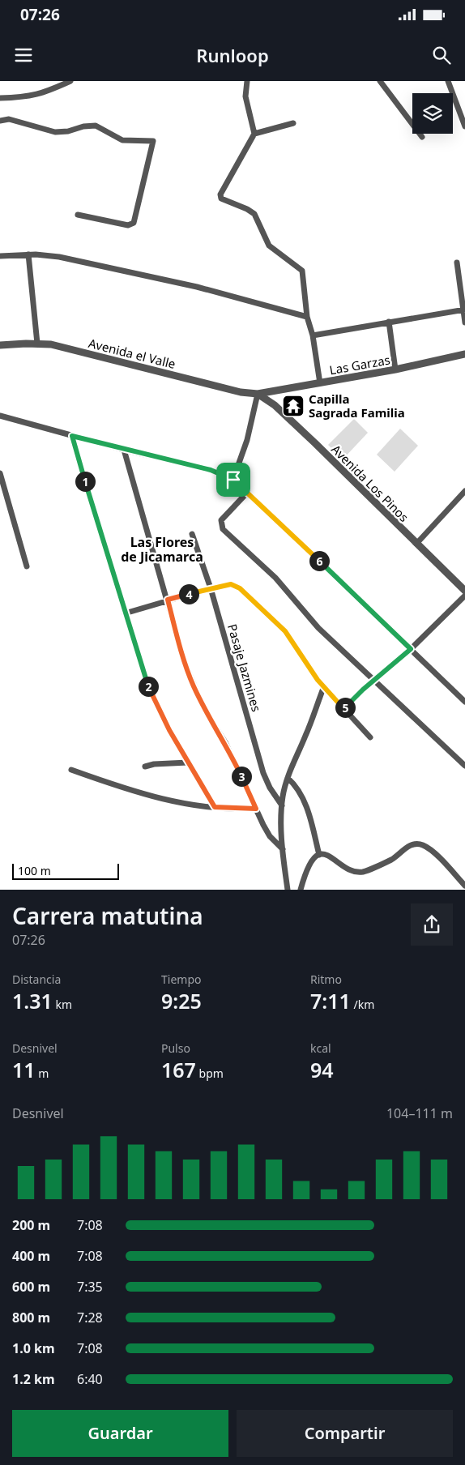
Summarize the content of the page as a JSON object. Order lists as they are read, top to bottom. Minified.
{"streets":{"street":["Avenida el Valle","Las Garzas","Avenida Los Pinos","Pasaje Jazmines"]},"crossings":[["Avenida el Valle","Las Garzas"],["Avenida el Valle","Avenida Los Pinos"],["Las Garzas","Avenida Los Pinos"]],"districts":["Las Flores de Jicamarca"],"places":{"temple":["Capilla Sagrada Familia"]},"scale_bar":"100 m","page":{"status":"07:26","header":"Runloop","pins":["1","6","4","2","5","3"],"scale":"100 m","heading":["Carrera matutina","07:26"],"stats":[["Distancia","1.31 km"],["Tiempo","9:25"],["Ritmo","7:11 /km"],["Desnivel","11 m"],["Pulso","167 bpm"],["kcal","94"]],"chart":["Desnivel","104–111 m"],"list":[{"name":"200 m","note":"7:08"},{"name":"400 m","note":"7:08"},{"name":"600 m","note":"7:35"},{"name":"800 m","note":"7:28"},{"name":"1.0 km","note":"7:08"},{"name":"1.2 km","note":"6:40"}],"buttons":["Guardar","Compartir"]}}
